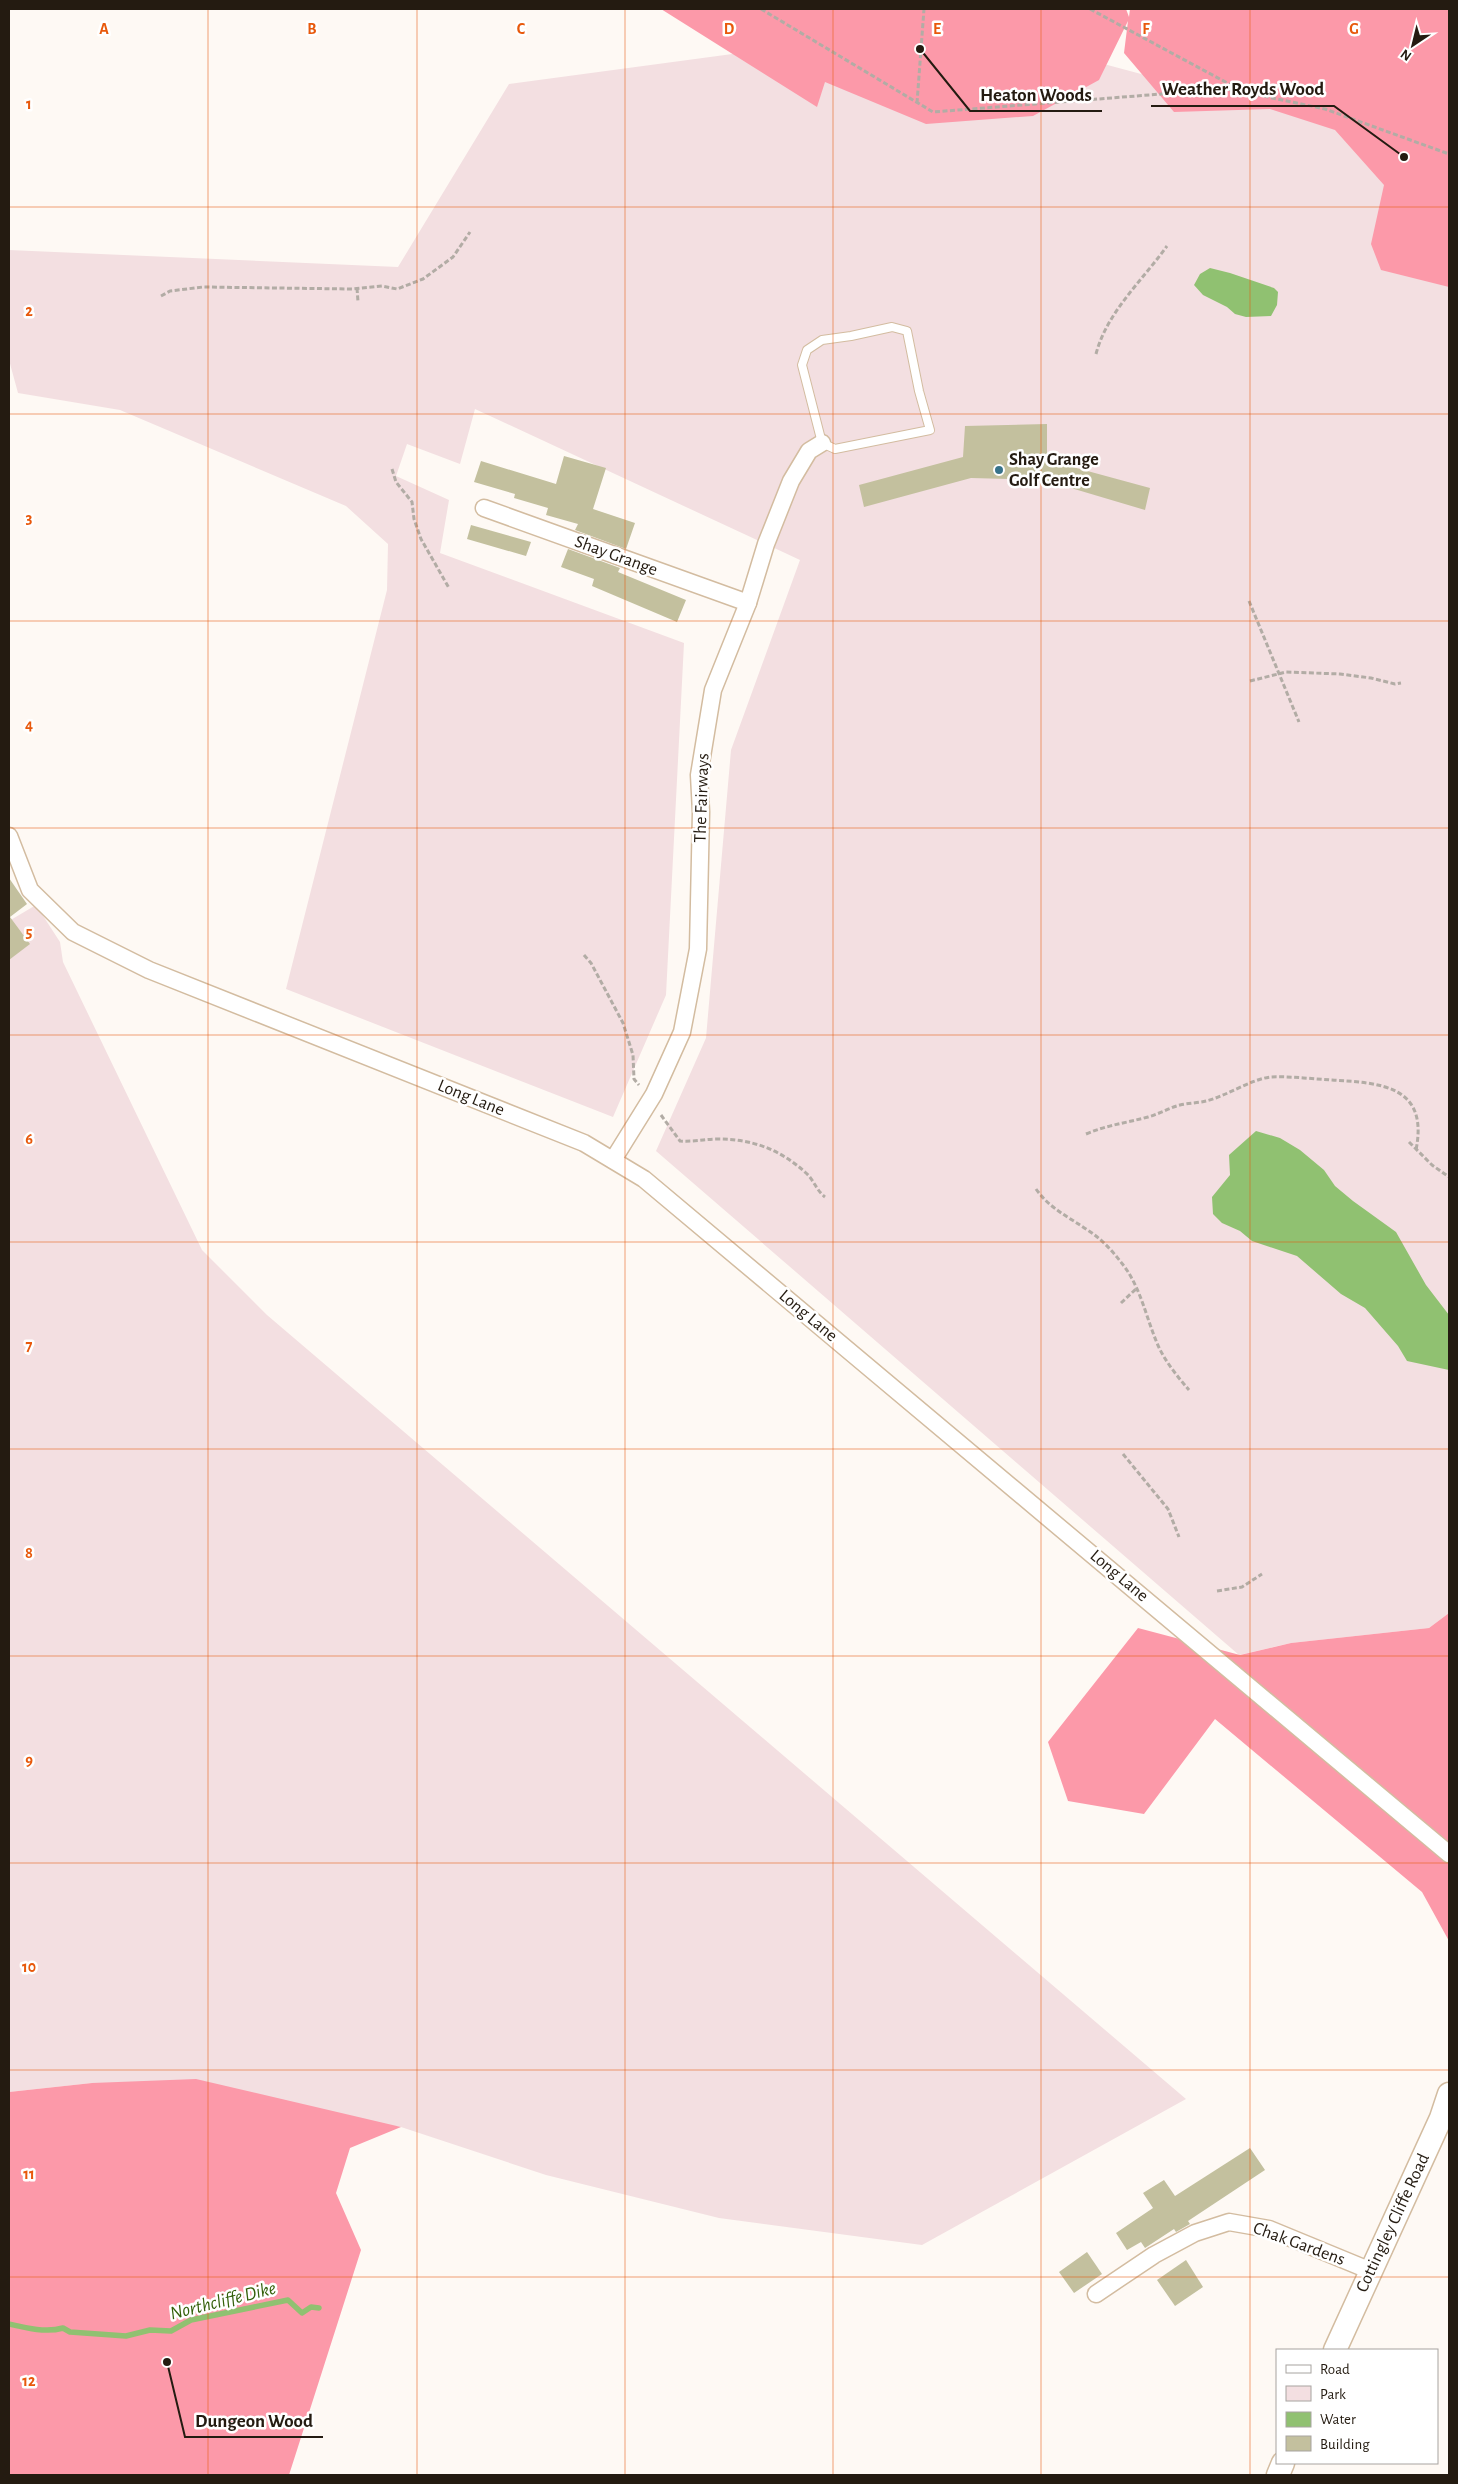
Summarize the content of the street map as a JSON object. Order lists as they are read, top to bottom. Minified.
{"streets":{"main road":["Cottingley Cliffe Road"],"street":["Shay Grange","The Fairways","Long Lane","Chak Gardens"]},"crossings":[["Shay Grange","The Fairways"],["The Fairways","Long Lane"],["Cottingley Cliffe Road","Chak Gardens"]],"water":["Northcliffe Dike"],"places":["Heaton Woods","Weather Royds Wood","Shay Grange Golf Centre","Dungeon Wood"],"legend":["Road","Park","Water","Building"],"north":"bottom left","grid":{"columns":["A","B","C","D","E","F","G"],"rows":["1","2","3","4","5","6","7","8","9","10","11","12"]}}
